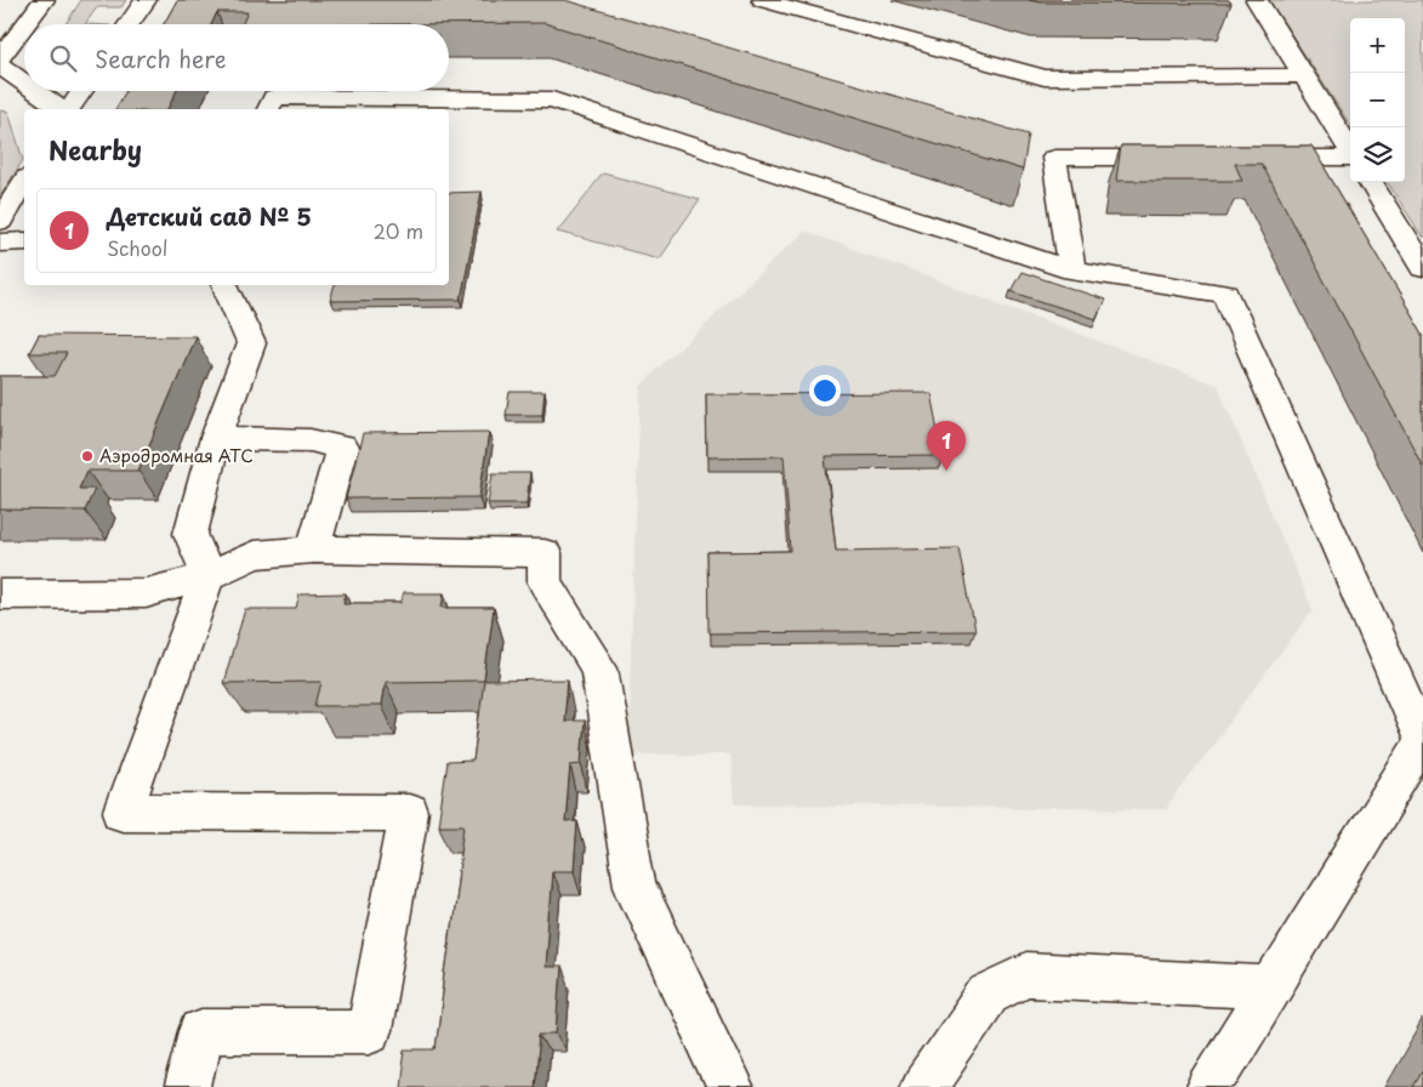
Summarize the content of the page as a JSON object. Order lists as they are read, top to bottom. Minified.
{"places":["Аэродромная АТС"],"page":{"map_buttons":["+","−"],"search":"Search here","heading":"Nearby","list":[{"mark":"1","name":"Детский сад № 5","note":"School","value":"20 m"}],"pins":"1"}}
